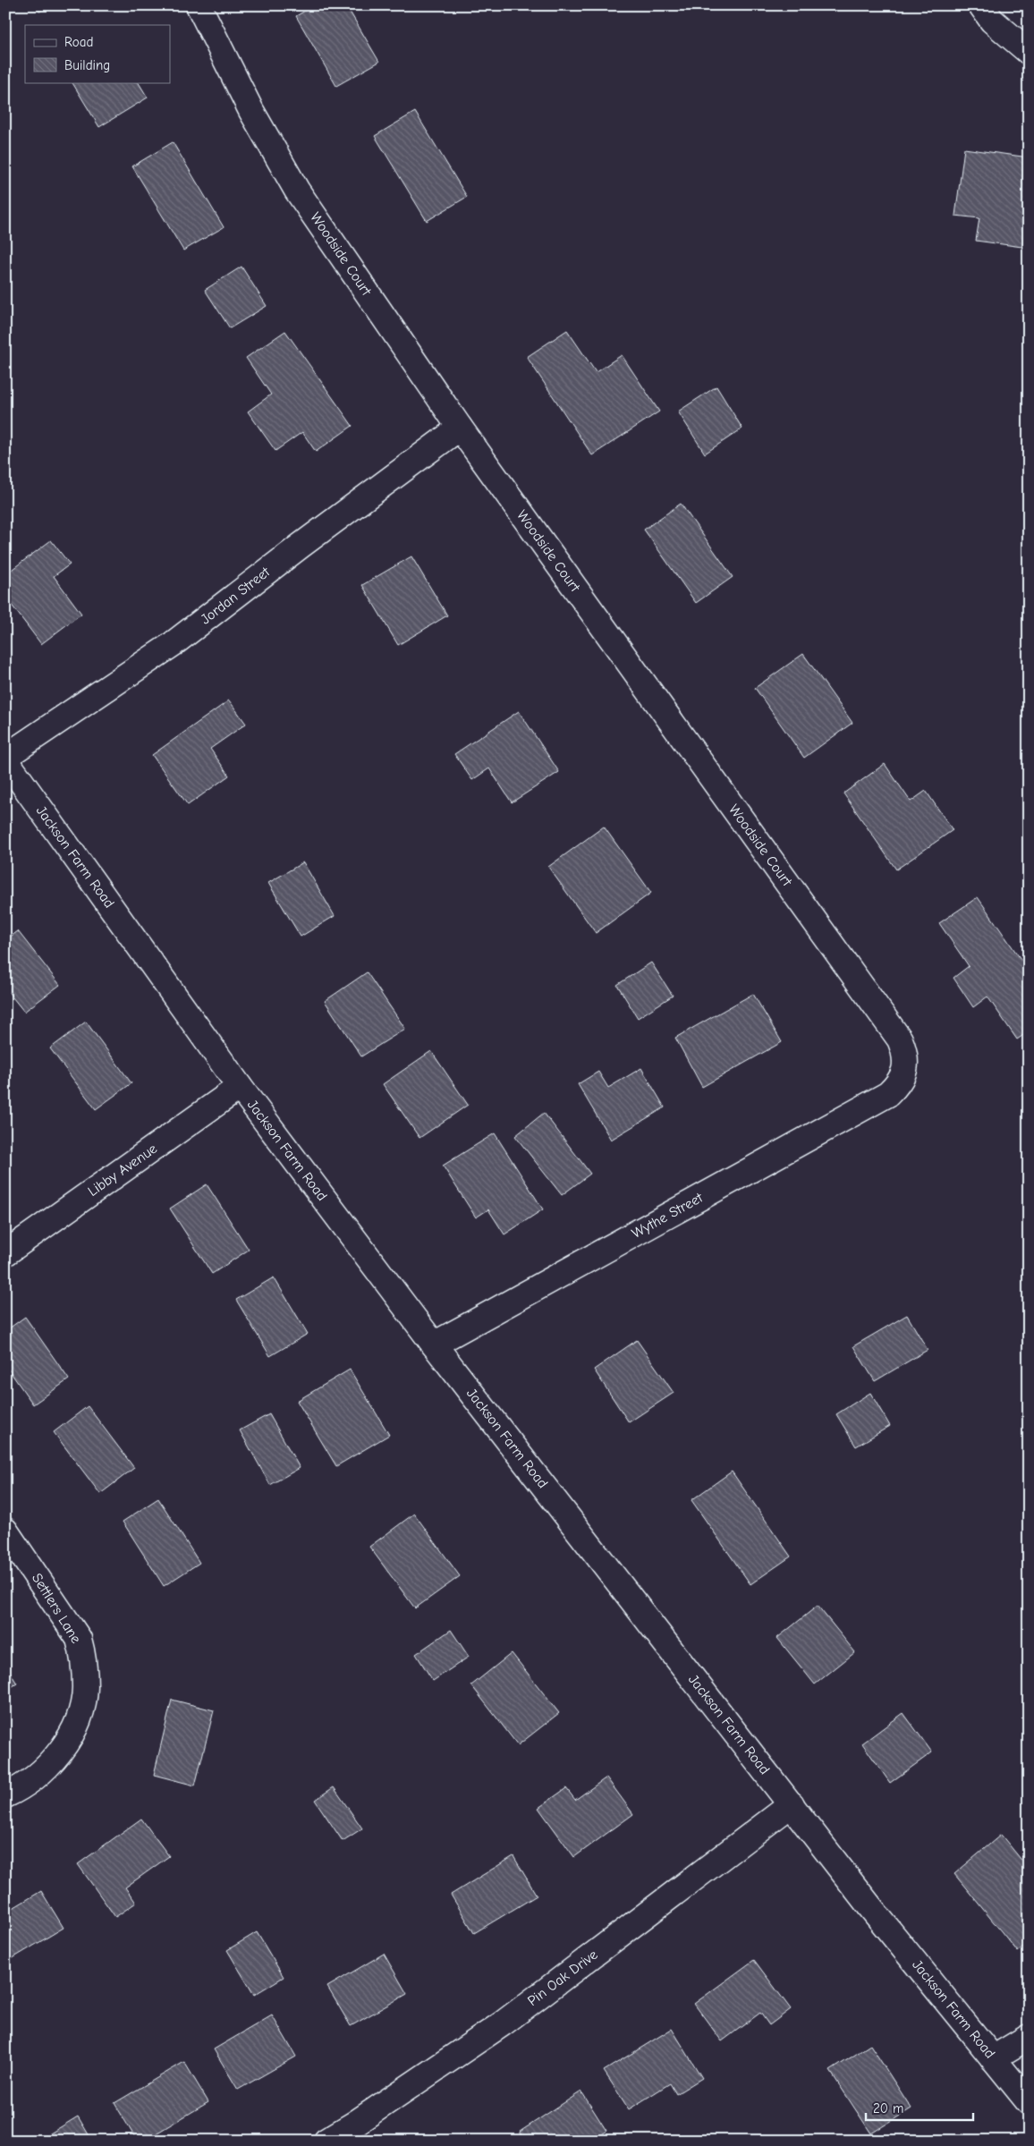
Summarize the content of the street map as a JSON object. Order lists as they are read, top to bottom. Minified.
{"streets":{"street":["Woodside Court","Jordan Street","Jackson Farm Road","Libby Avenue","Wythe Street","Settlers Lane","Pin Oak Drive"]},"crossings":[["Woodside Court","Jordan Street"],["Woodside Court","Wythe Street"],["Jordan Street","Jackson Farm Road"],["Jackson Farm Road","Libby Avenue"],["Jackson Farm Road","Wythe Street"],["Jackson Farm Road","Pin Oak Drive"]],"legend":["Road","Building"],"scale_bar":"20 m"}
